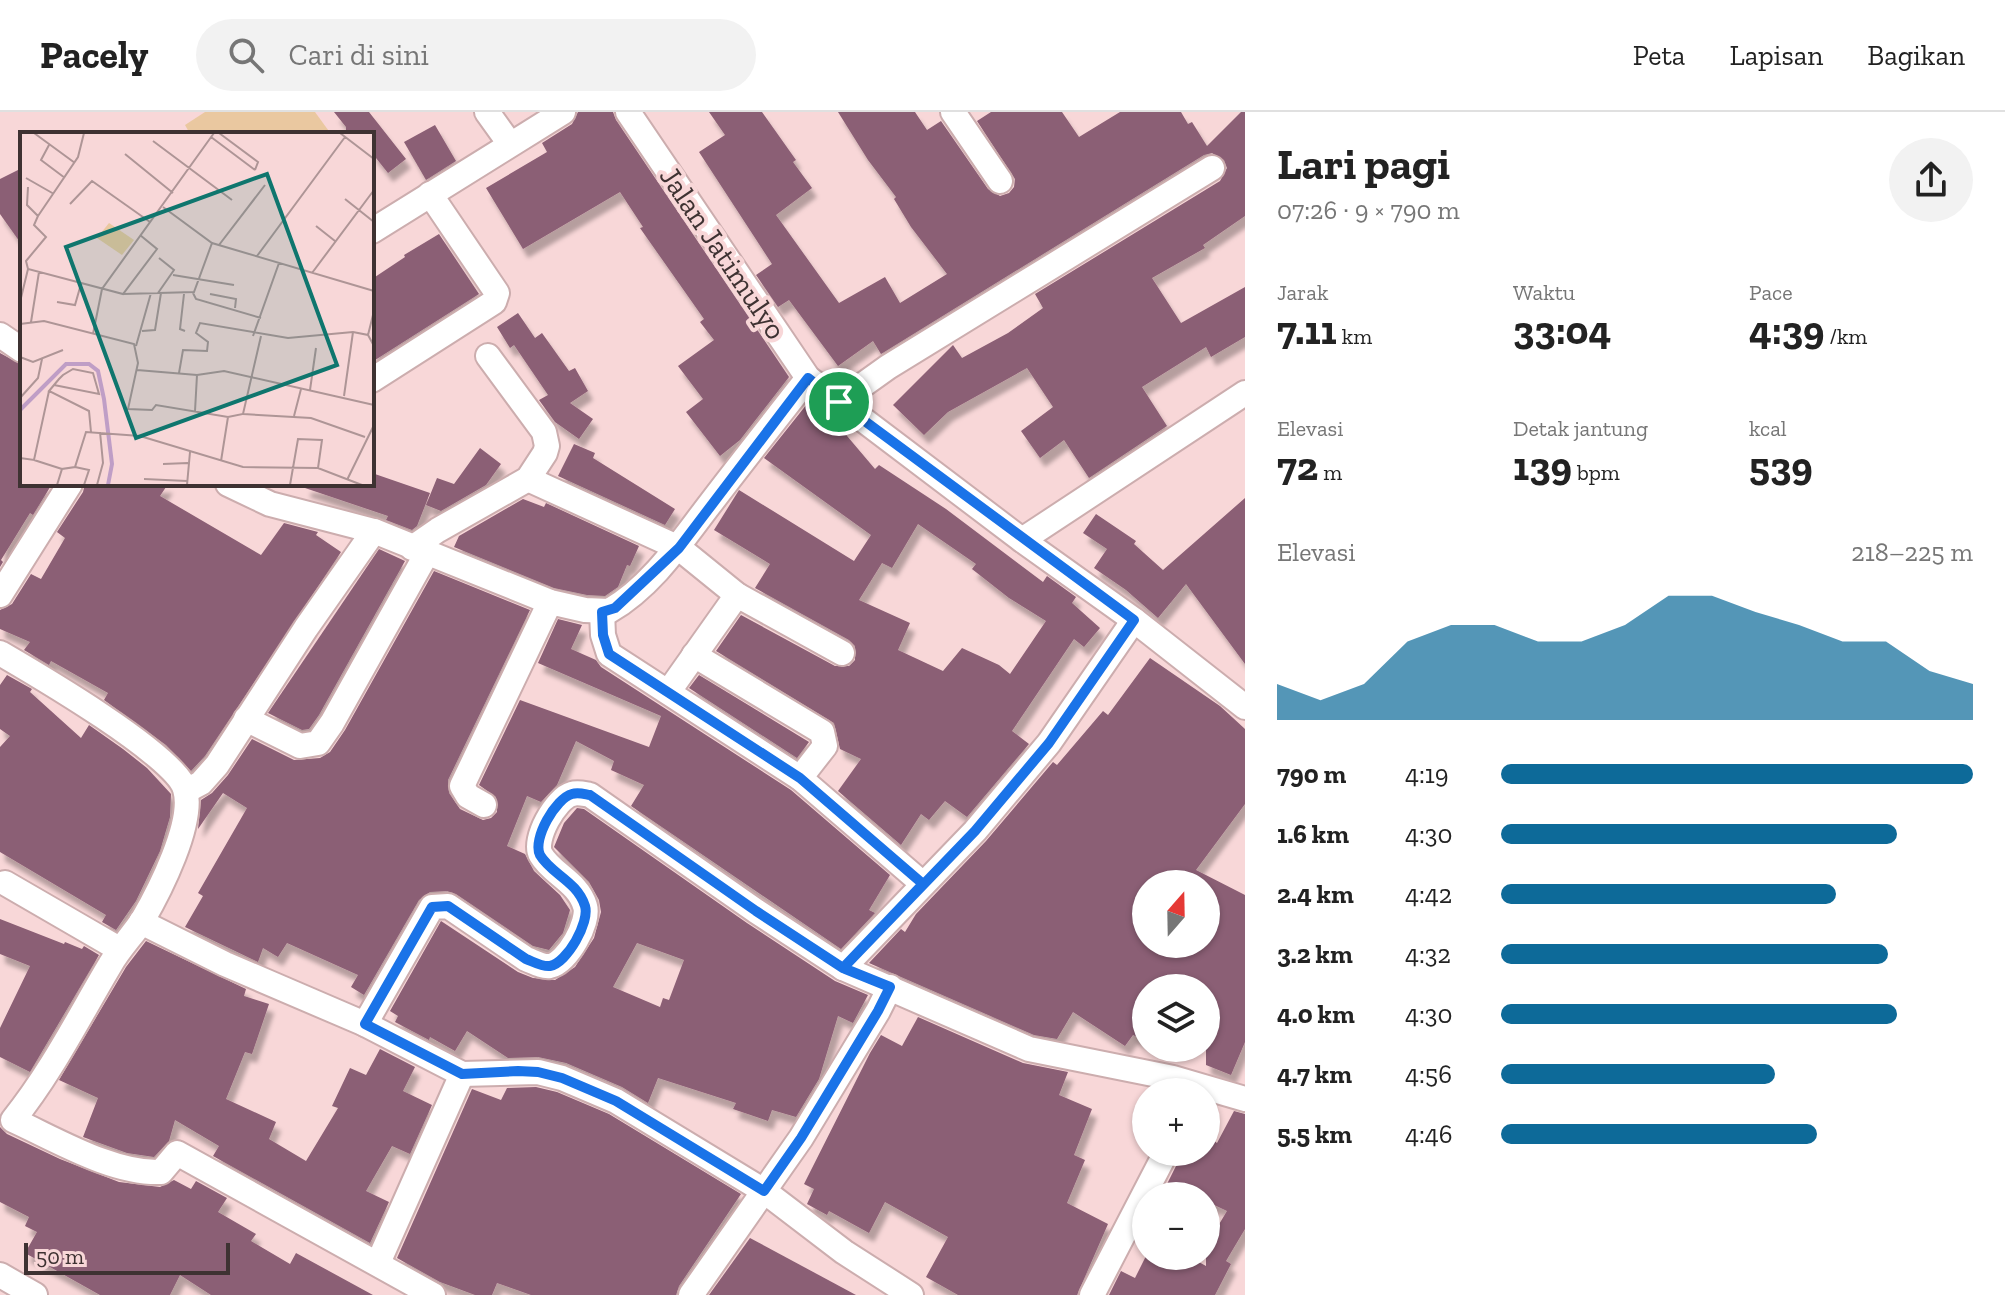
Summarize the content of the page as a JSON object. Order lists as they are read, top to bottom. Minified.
{"streets":{"street":["Jalan Jatimulyo"]},"scale_bar":"50 m","north":"top","page":{"header":"Pacely","search":"Cari di sini","nav":["Peta","Lapisan","Bagikan"],"heading":["Lari pagi","07:26 · 9 × 790 m"],"stats":[["Jarak","7.11 km"],["Waktu","33:04"],["Pace","4:39 /km"],["Elevasi","72 m"],["Detak jantung","139 bpm"],["kcal","539"]],"chart":["Elevasi","218–225 m"],"list":[{"name":"790 m","note":"4:19"},{"name":"1.6 km","note":"4:30"},{"name":"2.4 km","note":"4:42"},{"name":"3.2 km","note":"4:32"},{"name":"4.0 km","note":"4:30"},{"name":"4.7 km","note":"4:56"},{"name":"5.5 km","note":"4:46"}],"map_buttons":["+","−"],"scale":"50 m"}}
